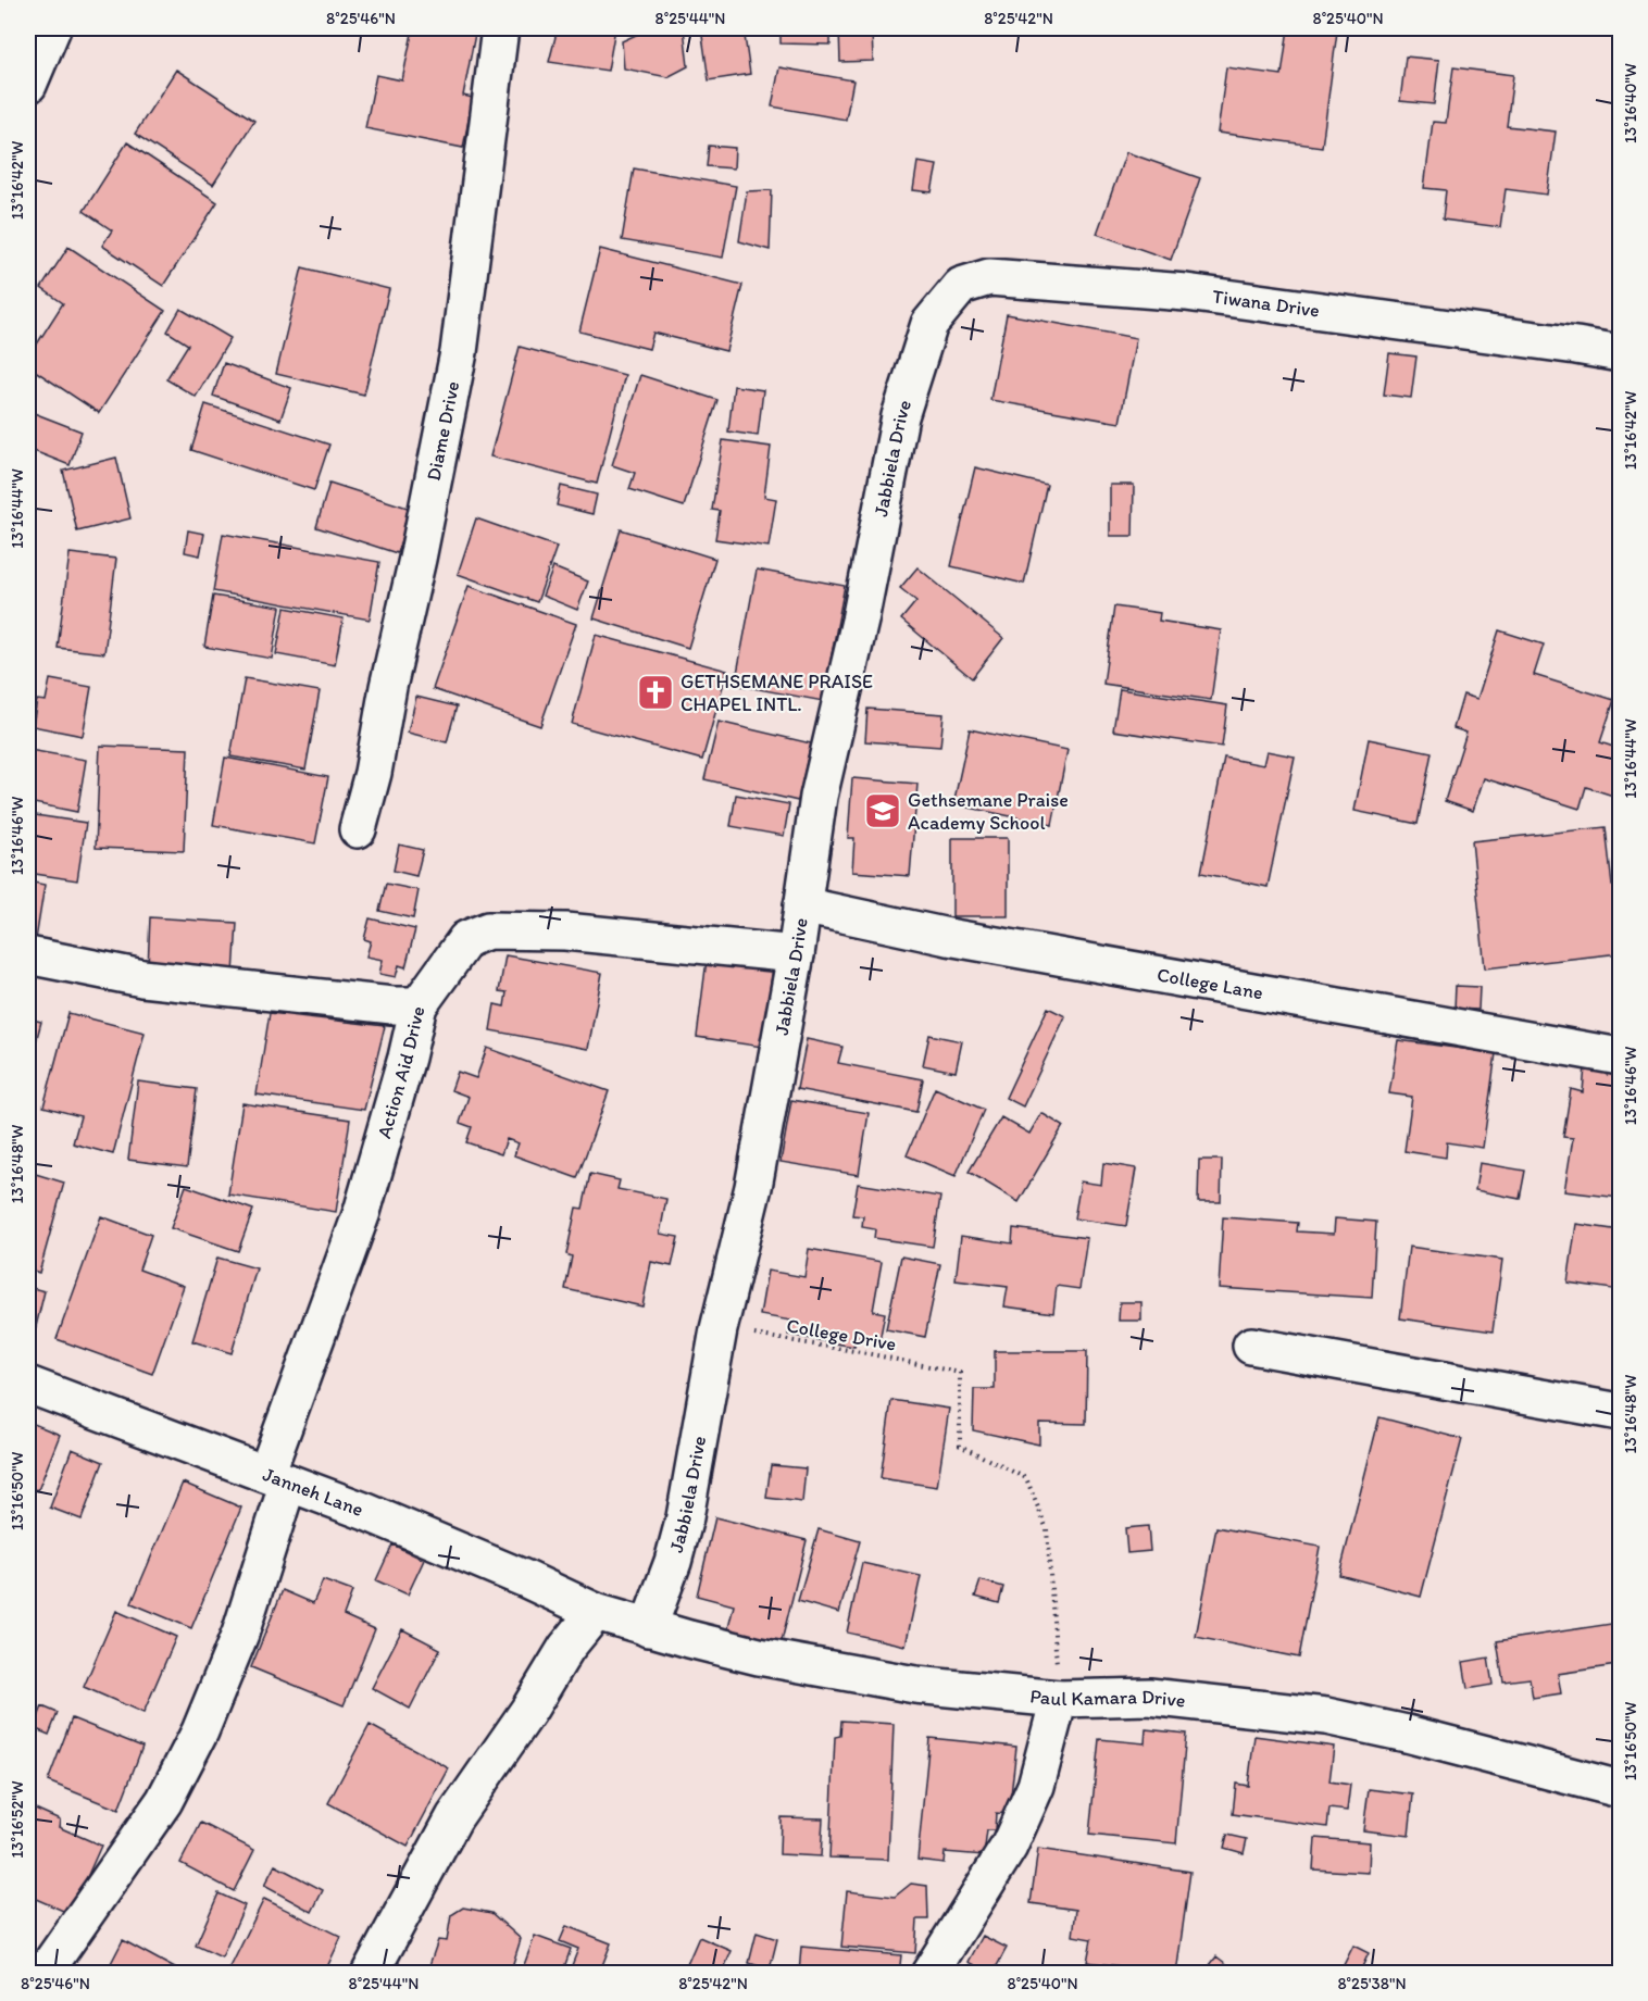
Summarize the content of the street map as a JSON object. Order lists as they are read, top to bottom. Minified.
{"streets":{"street":["Tiwana Drive","Diame Drive","Jabbiela Drive","College Lane","Action Aid Drive","Janneh Lane","Paul Kamara Drive"],"path":["College Drive"]},"crossings":[["Tiwana Drive","Jabbiela Drive"],["Jabbiela Drive","College Lane"],["Jabbiela Drive","College Drive"],["Jabbiela Drive","Paul Kamara Drive"],["Action Aid Drive","Janneh Lane"],["College Drive","Paul Kamara Drive"],["Janneh Lane","Paul Kamara Drive"]],"places":{"church":["GETHSEMANE PRAISE CHAPEL INTL."],"school or university":["Gethsemane Praise Academy School"]},"coordinates":["8°25'46\"N","8°25'44\"N","8°25'42\"N","8°25'40\"N","13°16'40\"W","13°16'42\"W","13°16'44\"W","13°16'46\"W","13°16'48\"W","13°16'50\"W","13°16'52\"W","8°25'38\"N"]}
